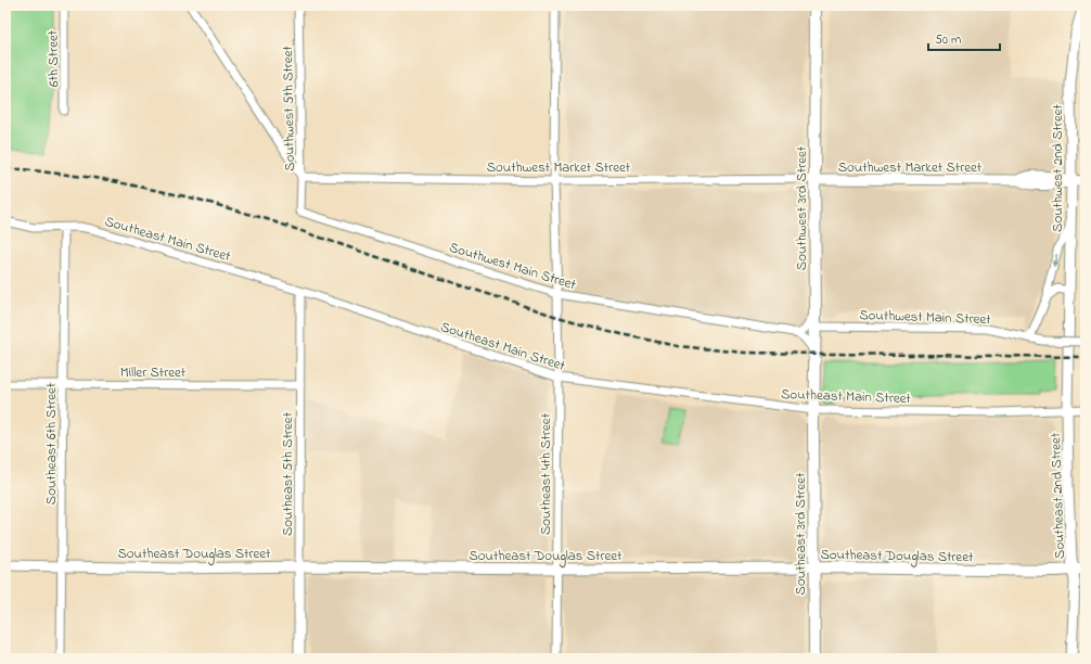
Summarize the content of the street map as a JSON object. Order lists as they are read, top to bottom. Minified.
{"streets":{"main road":["Southwest 3rd Street","Southeast 3rd Street","Southeast Douglas Street"],"street":["6th Street","Southwest 5th Street","Southwest Market Street","Southwest 2nd Street","Southeast Main Street","Southwest Main Street","Miller Street","Southeast 6th Street","Southeast 5th Street","Southeast 4th Street","Southeast 2nd Street"]},"crossings":[["Southwest 5th Street","Southwest Market Street"],["Southwest 5th Street","Southwest Main Street"],["Southwest Market Street","Southwest 2nd Street"],["Southwest Market Street","Southwest 3rd Street"],["Southwest Market Street","Southeast 4th Street"],["Southwest 2nd Street","Southeast 2nd Street"],["Southwest 3rd Street","Southeast Main Street"],["Southwest 3rd Street","Southwest Main Street"],["Southwest 3rd Street","Southeast 3rd Street"],["Southeast Main Street","Southeast 6th Street"],["Southeast Main Street","Southeast 5th Street"],["Southeast Main Street","Southeast 4th Street"],["Southeast Main Street","Southeast 2nd Street"],["Southeast Main Street","Southeast 3rd Street"],["Southwest Main Street","Southeast 4th Street"],["Miller Street","Southeast 6th Street"],["Miller Street","Southeast 5th Street"],["Southeast 6th Street","Southeast Douglas Street"],["Southeast 5th Street","Southeast Douglas Street"],["Southeast 4th Street","Southeast Douglas Street"],["Southeast 2nd Street","Southeast Douglas Street"],["Southeast 3rd Street","Southeast Douglas Street"]],"scale_bar":"50 m"}
